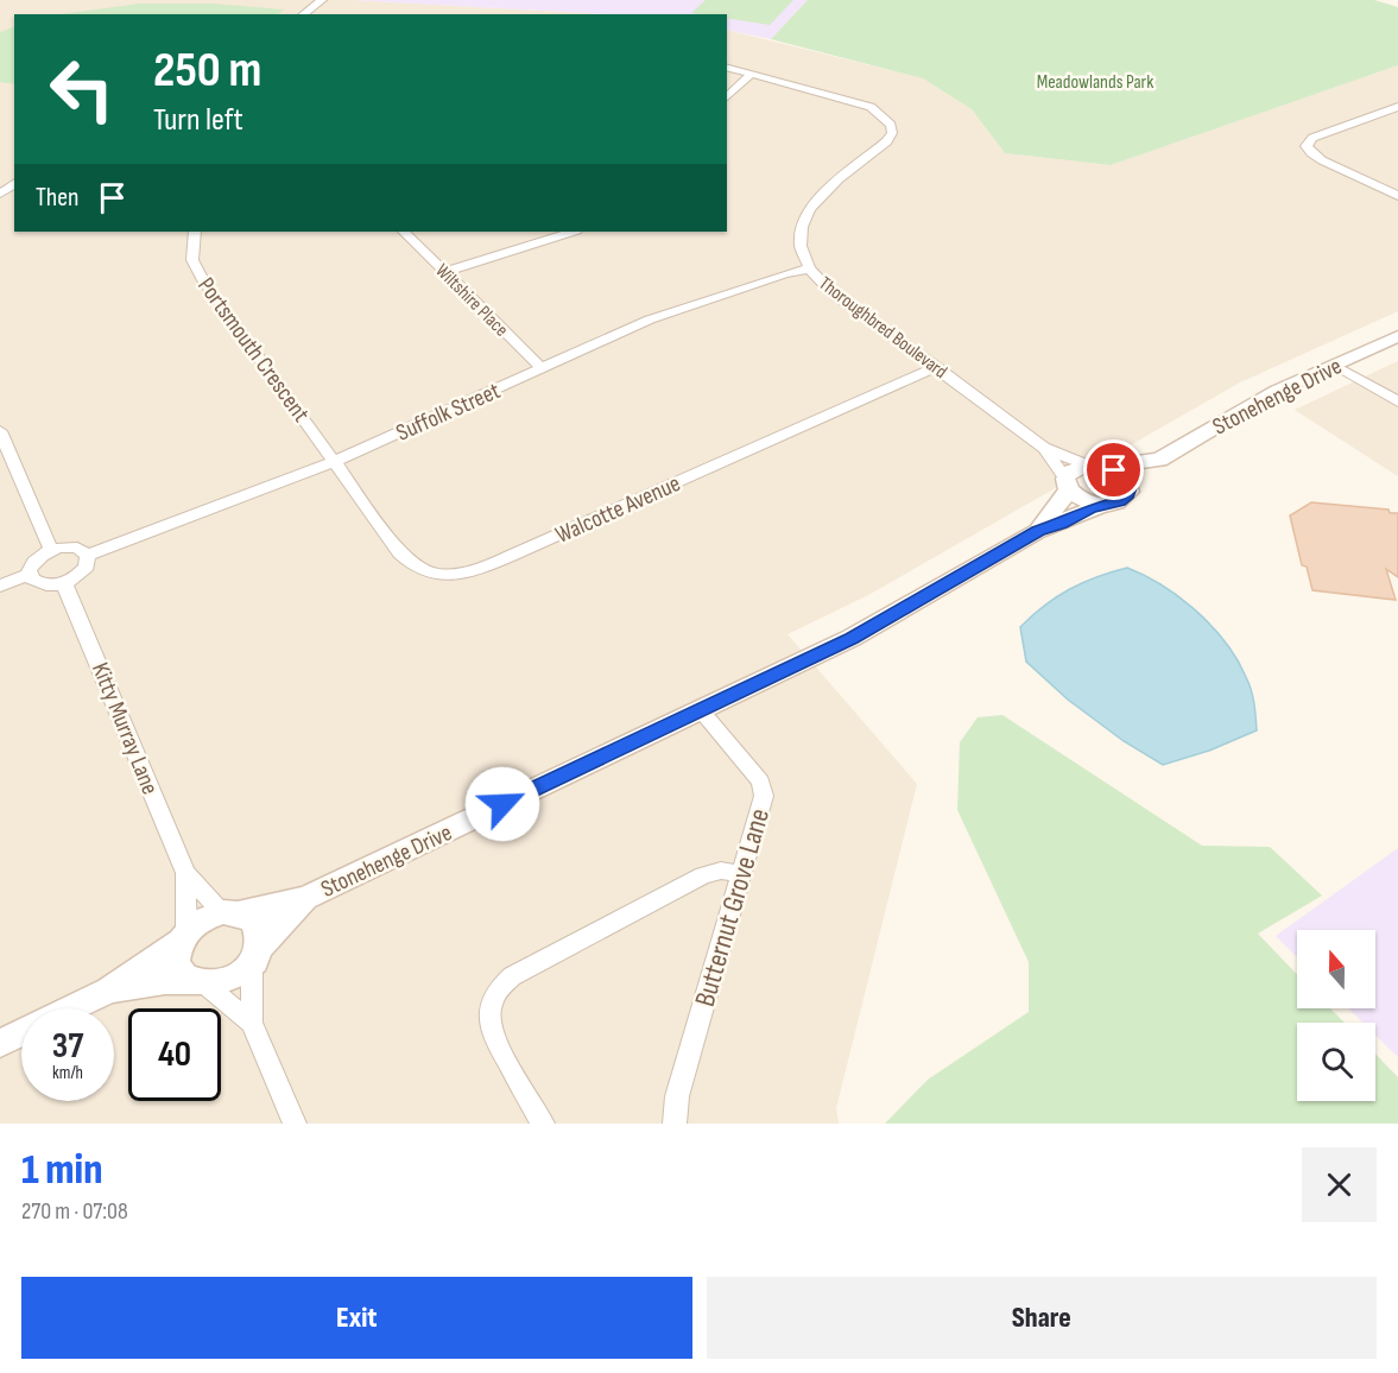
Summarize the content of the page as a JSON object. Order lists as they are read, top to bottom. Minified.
{"streets":{"street":["Wiltshire Place","Thoroughbred Boulevard","Portsmouth Crescent","Stonehenge Drive","Suffolk Street","Walcotte Avenue","Kitty Murray Lane","Butternut Grove Lane"]},"crossings":[["Wiltshire Place","Suffolk Street"],["Thoroughbred Boulevard","Stonehenge Drive"],["Thoroughbred Boulevard","Suffolk Street"],["Thoroughbred Boulevard","Walcotte Avenue"],["Portsmouth Crescent","Suffolk Street"],["Portsmouth Crescent","Walcotte Avenue"],["Stonehenge Drive","Kitty Murray Lane"],["Stonehenge Drive","Butternut Grove Lane"],["Suffolk Street","Walcotte Avenue"],["Suffolk Street","Kitty Murray Lane"]],"parks":["Meadowlands Park"],"north":"top","page":{"turn":["250 m","Turn left"],"then":"Then","speed":"37 km/h","limit":"40","heading":["1 min","270 m · 07:08"],"buttons":["Exit","Share"]}}
